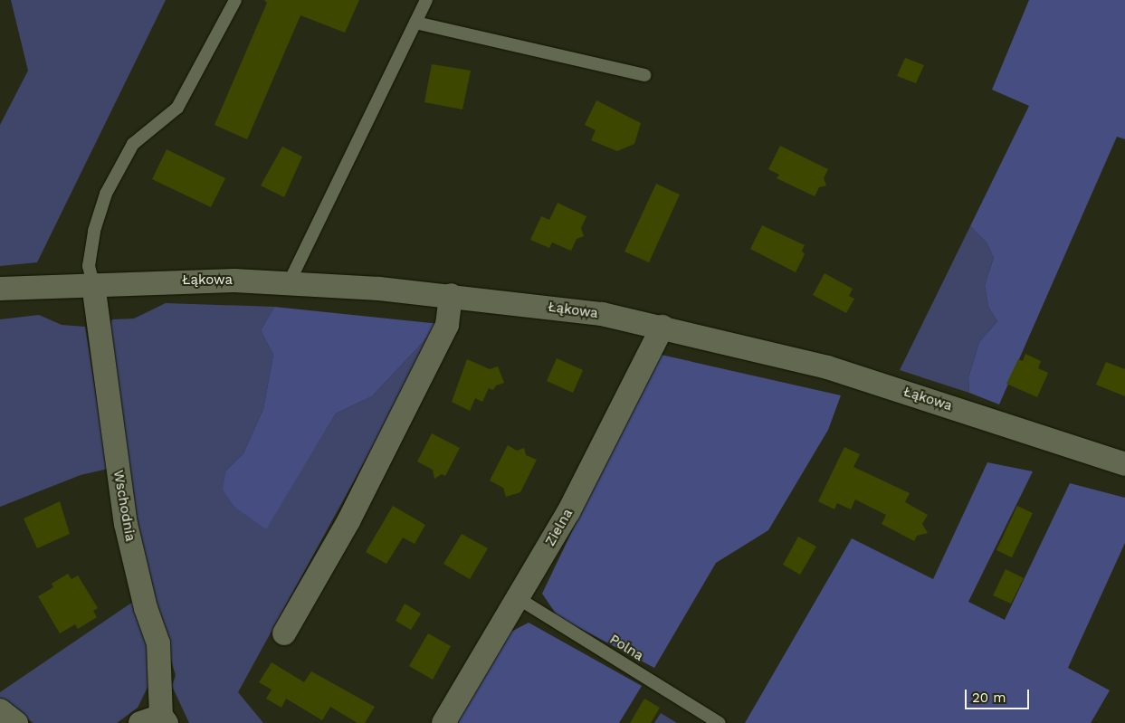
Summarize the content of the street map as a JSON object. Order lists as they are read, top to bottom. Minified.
{"streets":{"street":["Łąkowa","Wschodnia","Zielna"],"lane":["Polna"]},"crossings":[["Łąkowa","Wschodnia"],["Łąkowa","Zielna"],["Zielna","Polna"]],"scale_bar":"20 m"}
